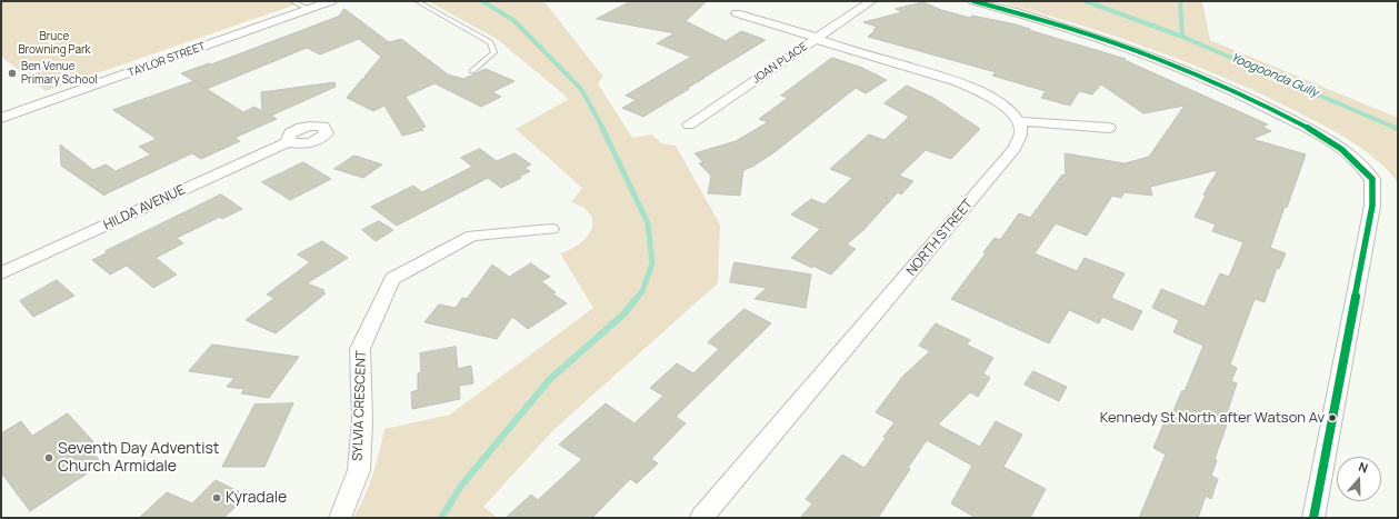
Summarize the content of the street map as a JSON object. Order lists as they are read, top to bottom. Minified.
{"streets":{"street":["TAYLOR STREET","JOAN PLACE","HILDA AVENUE","NORTH STREET","SYLVIA CRESCENT"]},"water":["Yoogoonda Gully"],"parks":["Bruce Browning Park"],"places":["Ben Venue Primary School","Kennedy St North after Watson Av","Seventh Day Adventist Church Armidale","Kyradale"],"north":"top"}
